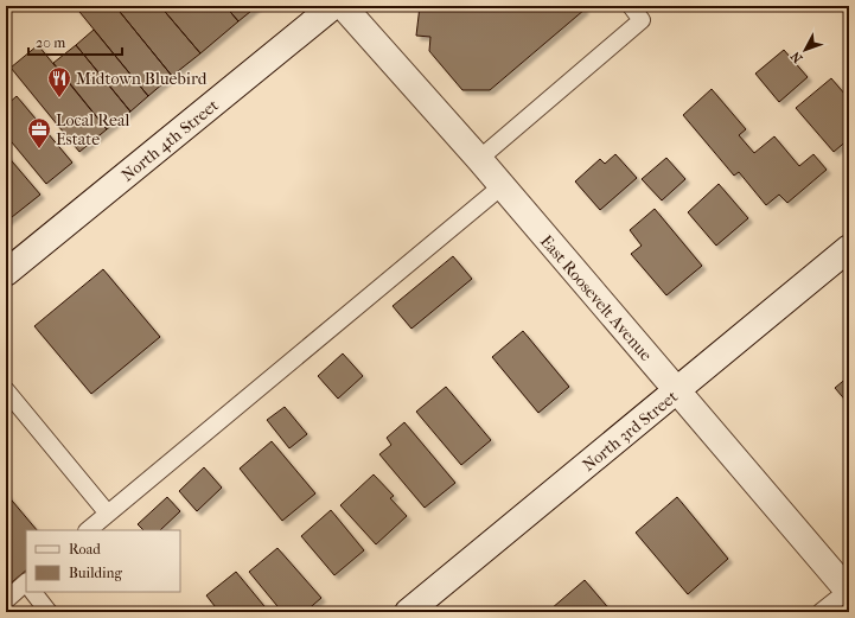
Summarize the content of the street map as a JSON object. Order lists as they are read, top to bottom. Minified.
{"streets":{"main road":["North 4th Street","East Roosevelt Avenue","North 3rd Street"]},"crossings":[["East Roosevelt Avenue","North 3rd Street"]],"places":{"restaurant":["Midtown Bluebird"],"office":["Local Real Estate"]},"legend":["Road","Building"],"scale_bar":"20 m","north":"bottom left"}
